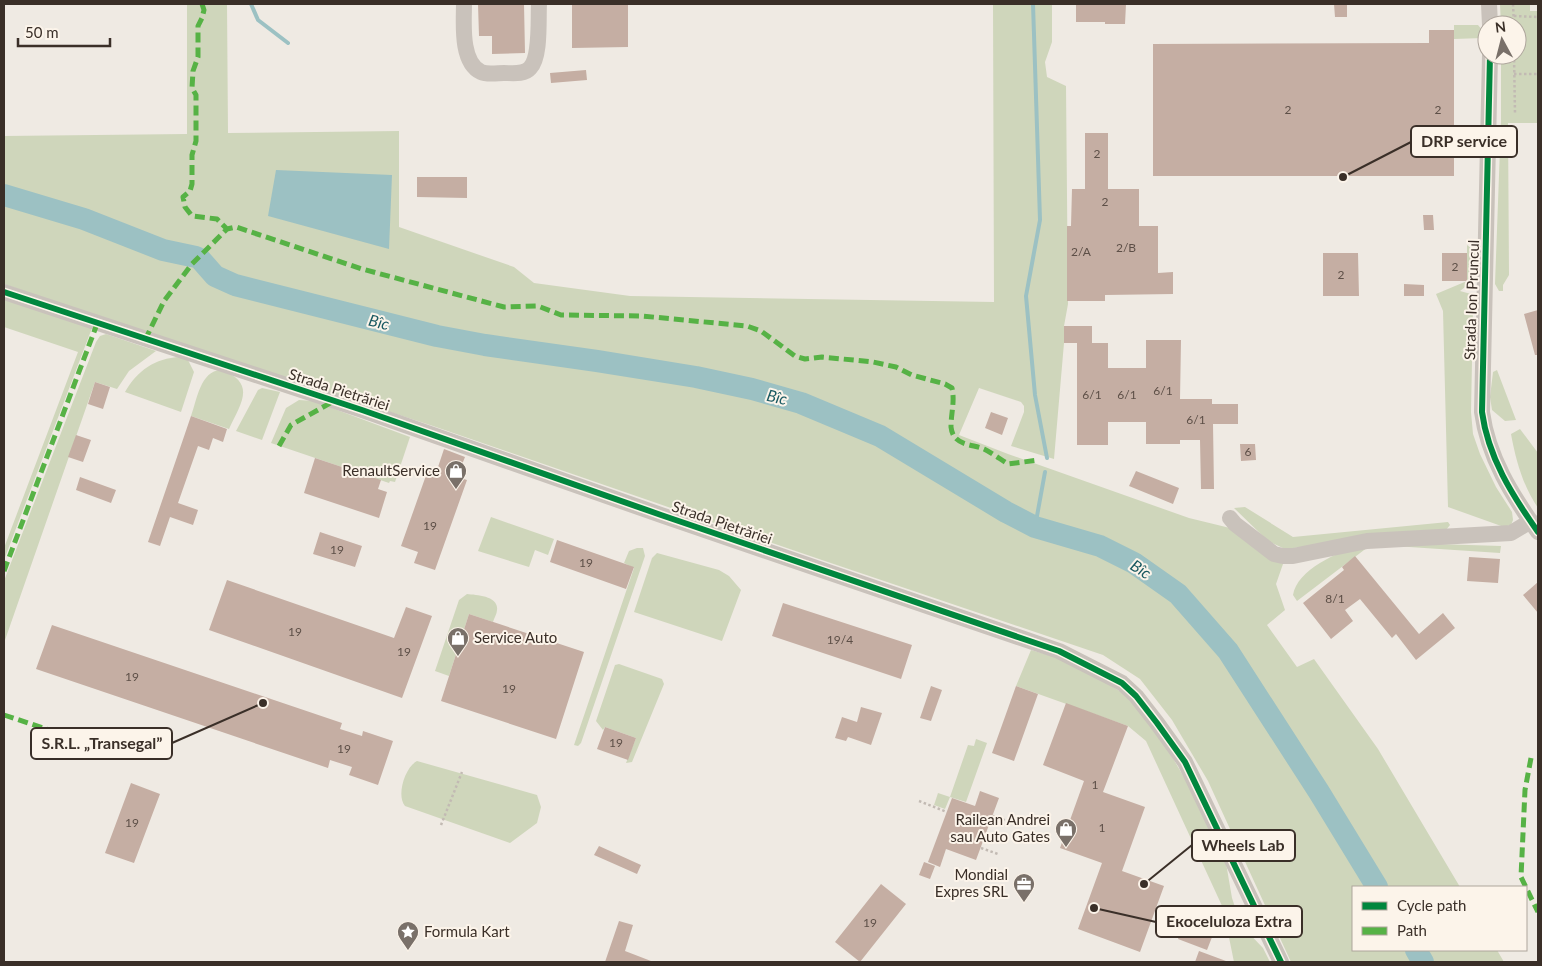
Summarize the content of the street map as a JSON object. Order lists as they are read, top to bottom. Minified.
{"streets":{"street":["Strada Ion Pruncul","Strada Pietrăriei"]},"water":["Bîc"],"places":{"other":["DRP service","S.R.L. „Transegal”","Wheels Lab","Eкoceluloza Extra"],"shop":["RenaultService","Service Auto","Railean Andrei sau Auto Gates"],"office":["Mondial Expres SRL"],"place":["Formula Kart"]},"house_numbers":["2","2","2","2","2/B","2/A","2","2","6/1","6/1","6/1","6/1","6","19","19","19","8/1","19","19/4","19","19","19","19","19","1","19","1","19"],"legend":["Cycle path","Path"],"scale_bar":"50 m","north":"top"}
